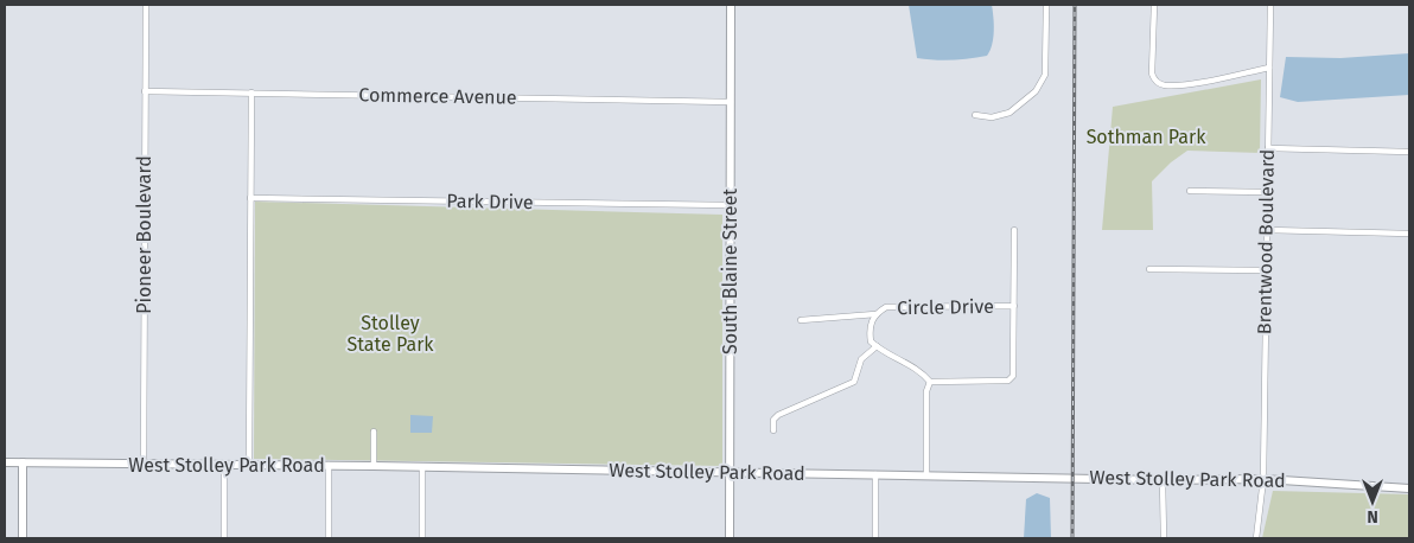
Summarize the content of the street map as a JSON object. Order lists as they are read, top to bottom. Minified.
{"streets":{"main road":["South Blaine Street","West Stolley Park Road"],"street":["Commerce Avenue","Park Drive","Pioneer Boulevard","Brentwood Boulevard","Circle Drive"]},"crossings":[["Commerce Avenue","Pioneer Boulevard"],["Commerce Avenue","South Blaine Street"],["Park Drive","South Blaine Street"],["Pioneer Boulevard","West Stolley Park Road"],["Brentwood Boulevard","West Stolley Park Road"],["South Blaine Street","West Stolley Park Road"]],"parks":["Sothman Park","Stolley State Park"],"north":"bottom"}
